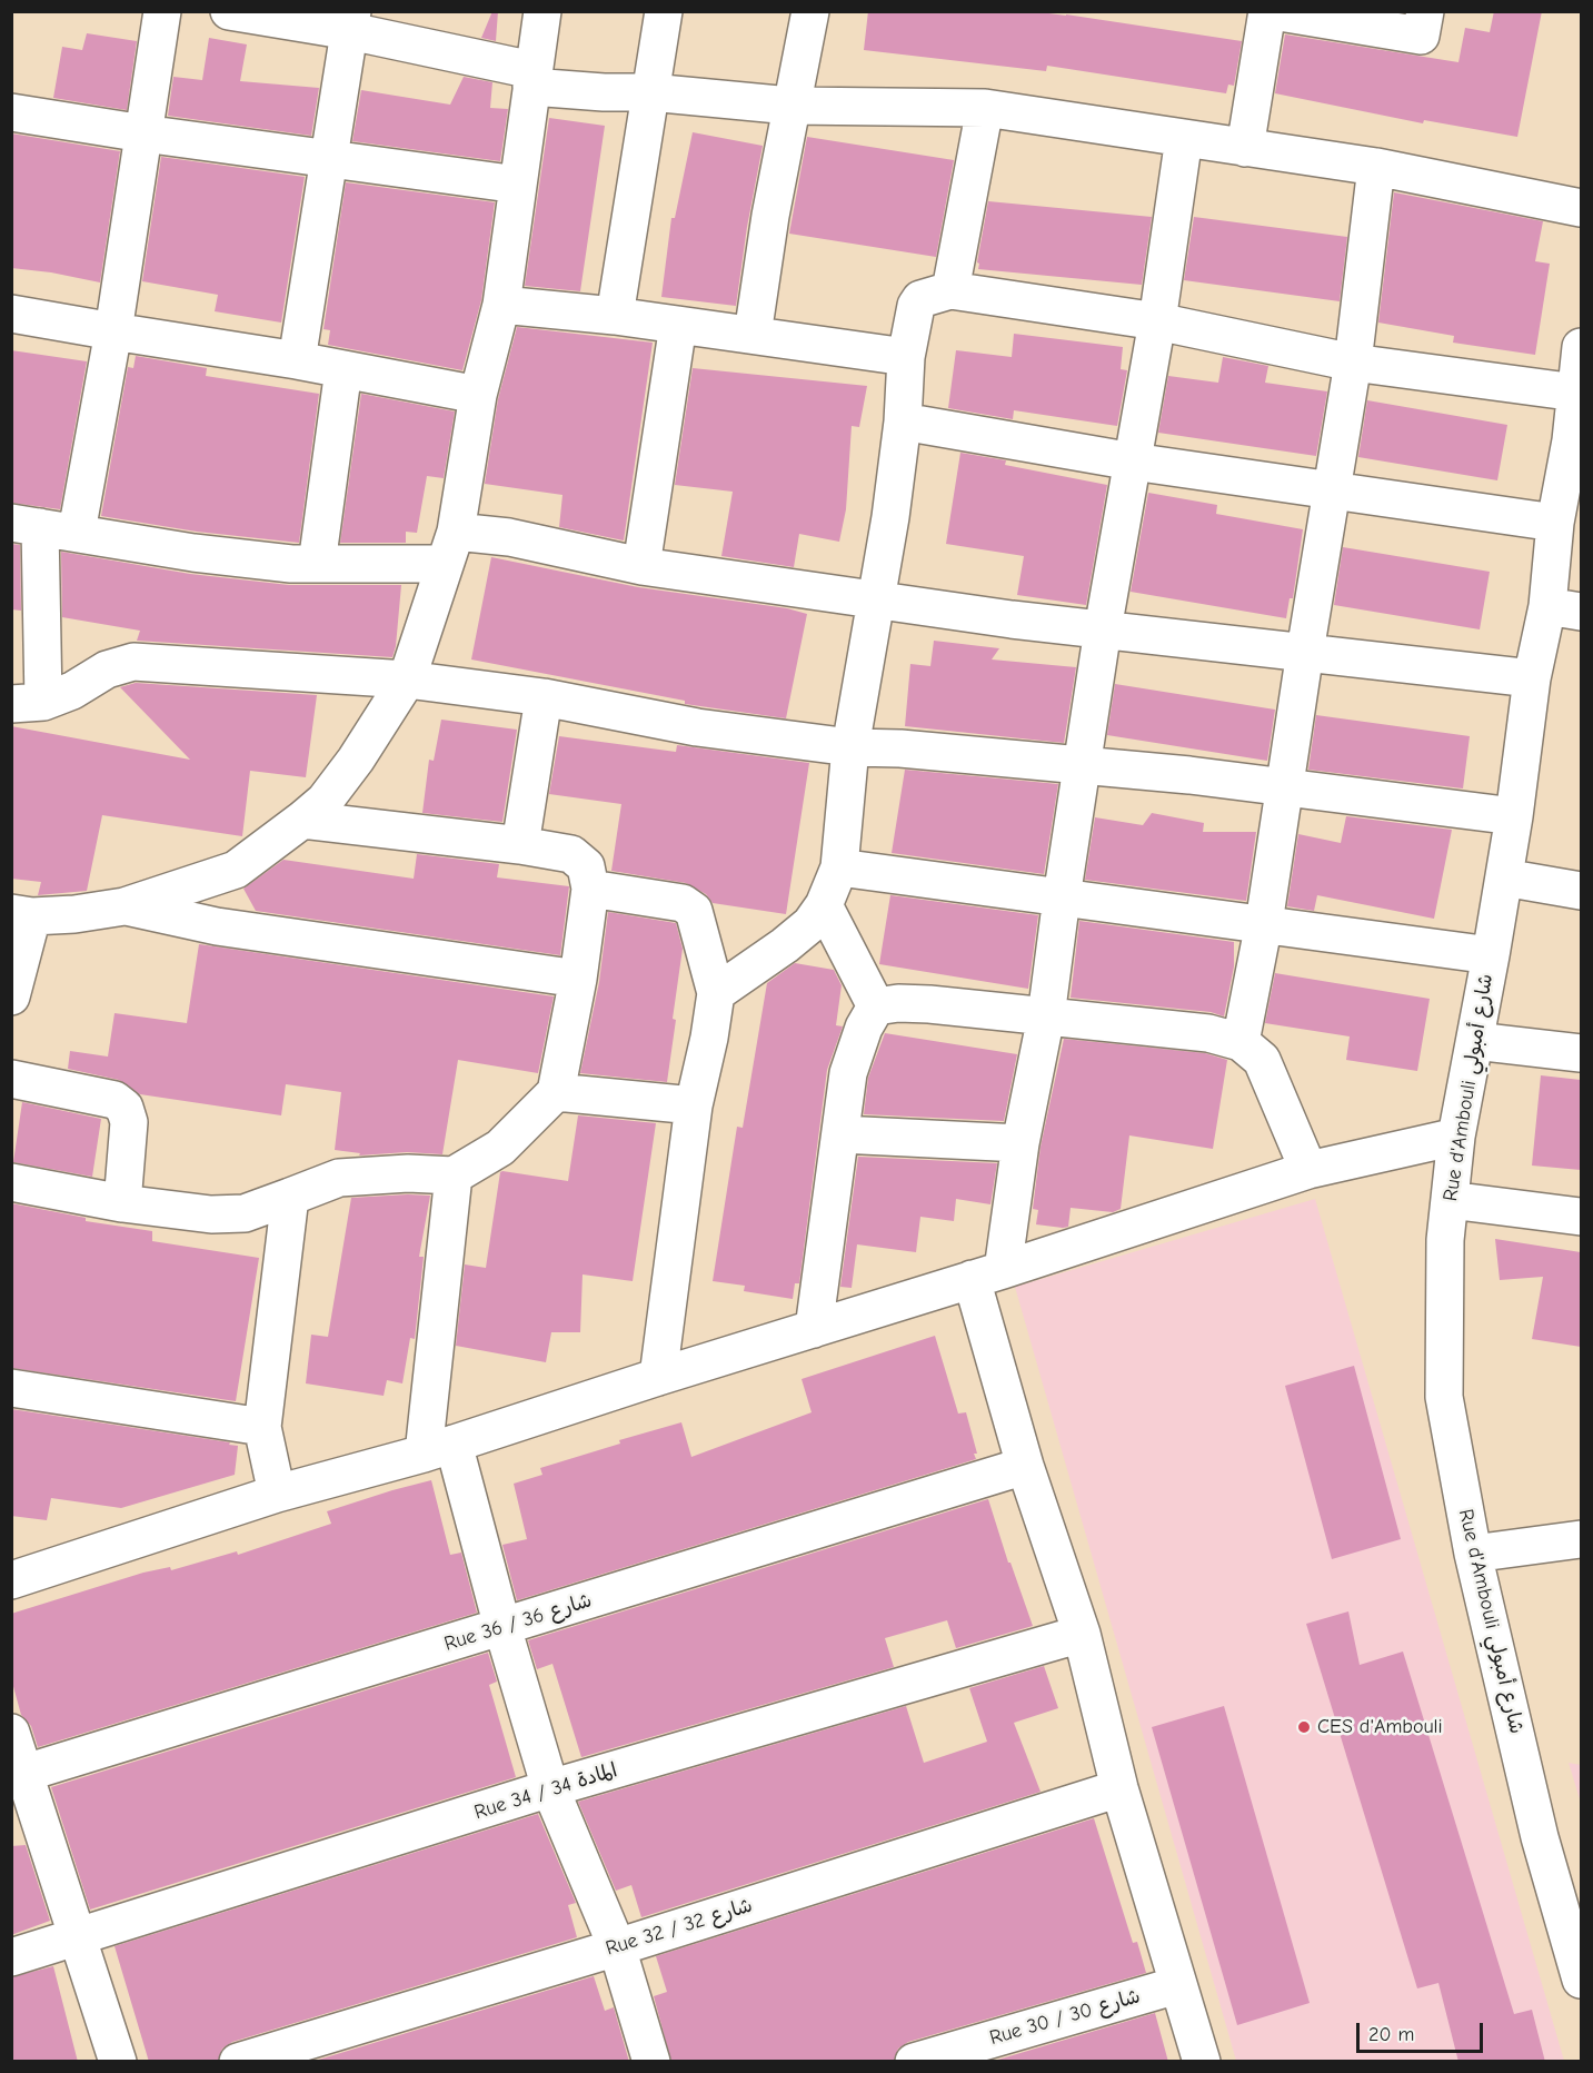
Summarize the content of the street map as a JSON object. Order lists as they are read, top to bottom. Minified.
{"streets":{"street":["Rue d'Ambouli شارع أمبولي","Rue 36 / شارع 36","Rue 34 / المادة 34","Rue 32 / شارع 32","Rue 30 / شارع 30"]},"places":["CES d'Ambouli"],"scale_bar":"20 m"}
